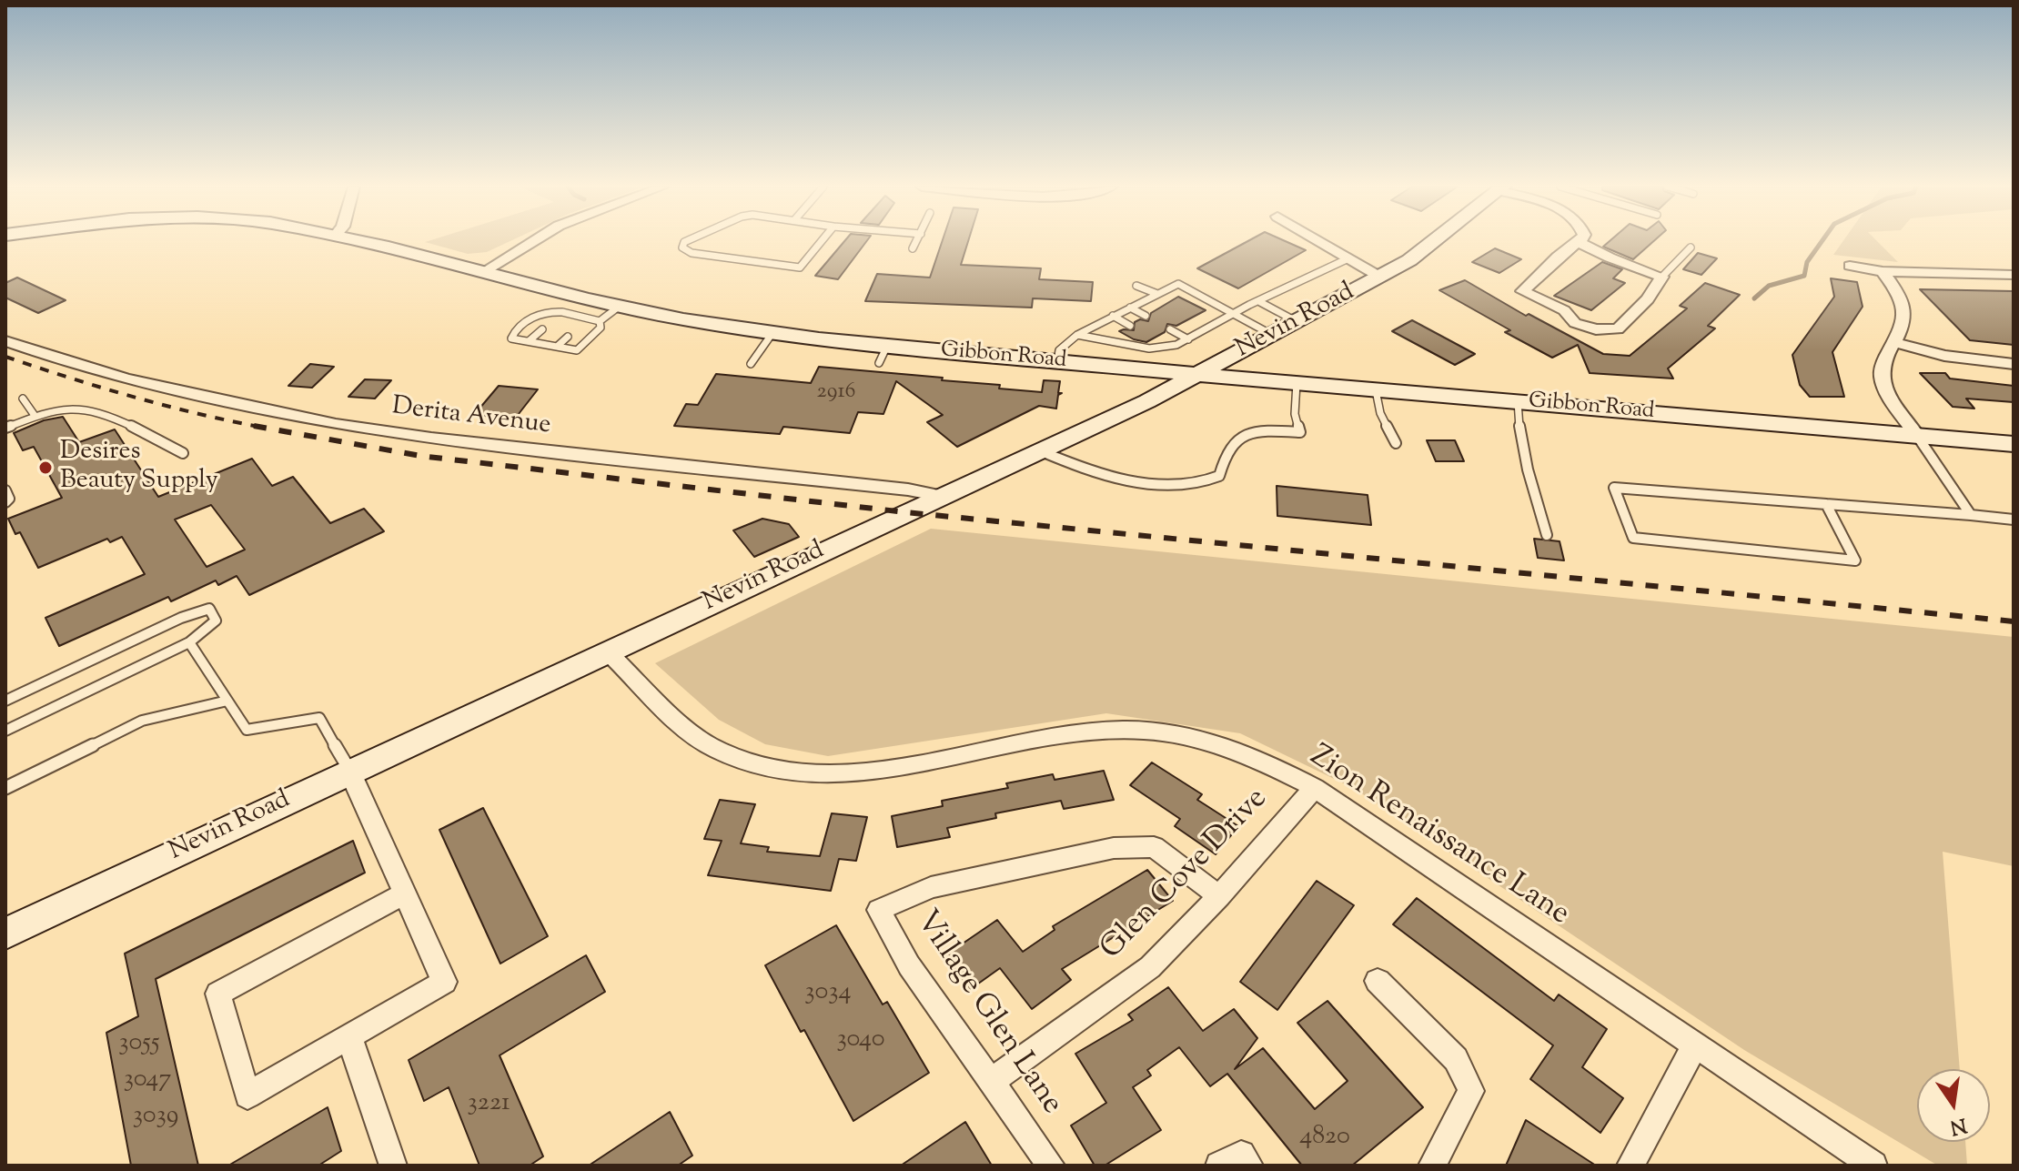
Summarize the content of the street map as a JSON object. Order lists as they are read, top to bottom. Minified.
{"streets":{"main road":["Nevin Road","Gibbon Road"],"street":["Derita Avenue","Zion Renaissance Lane","Glen Cove Drive","Village Glen Lane"]},"crossings":[["Nevin Road","Gibbon Road"],["Nevin Road","Derita Avenue"],["Nevin Road","Zion Renaissance Lane"],["Zion Renaissance Lane","Glen Cove Drive"],["Glen Cove Drive","Village Glen Lane"]],"places":["Desires Beauty Supply"],"house_numbers":["2916","3034","3040","3055","3047","3221","3039","4820"],"north":"bottom"}
